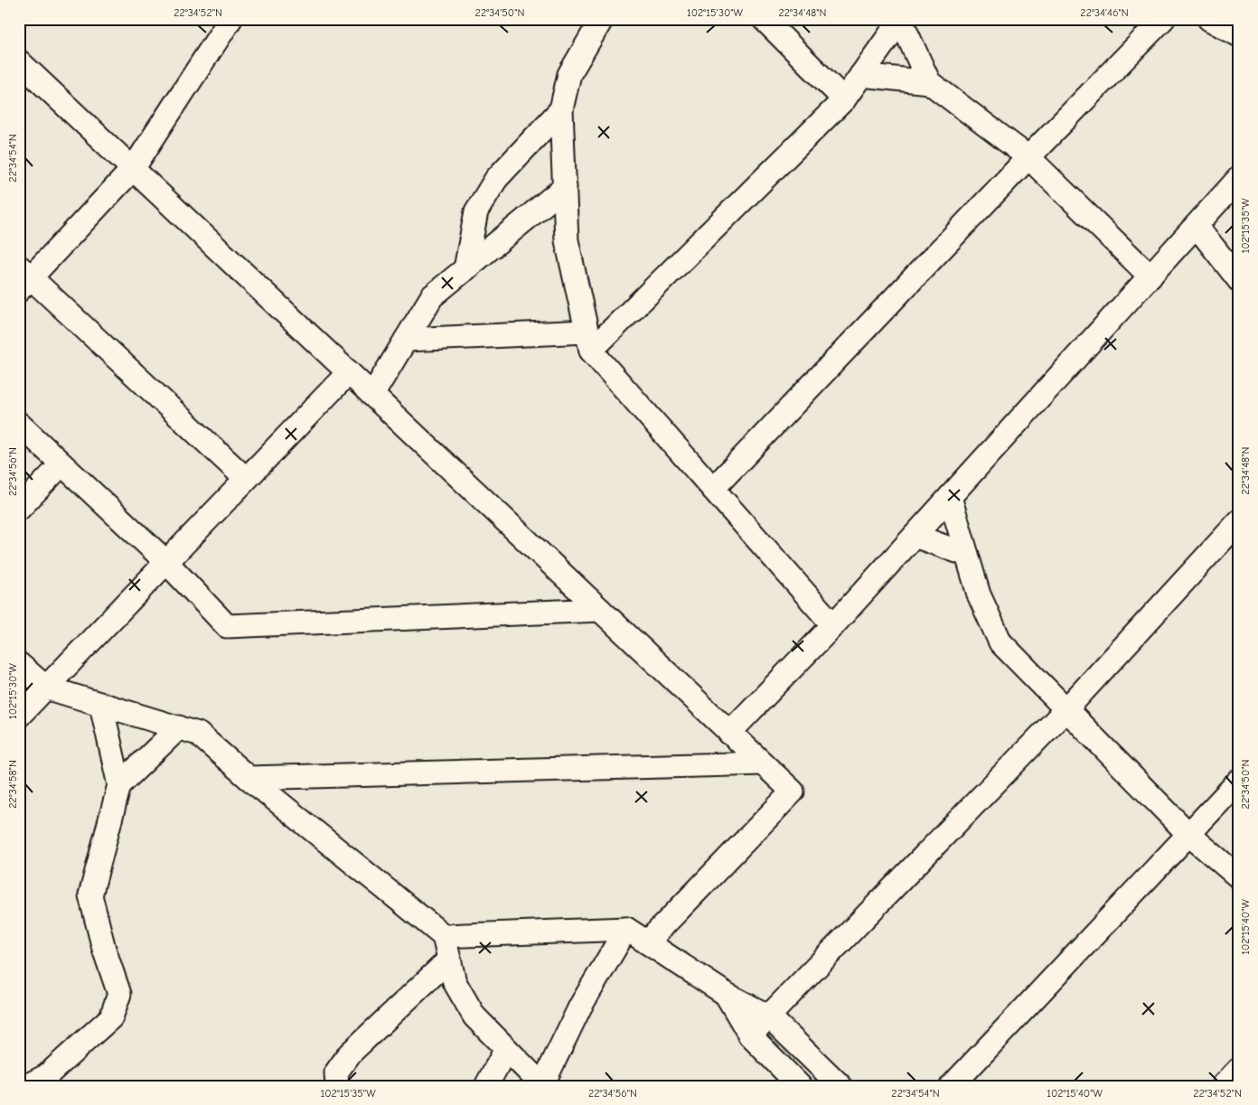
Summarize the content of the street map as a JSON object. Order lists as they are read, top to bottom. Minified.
{"coordinates":["22°34'52\"N","22°34'50\"N","102°15'30\"W","22°34'48\"N","22°34'46\"N","22°34'54\"N","102°15'35\"W","22°34'56\"N","22°34'58\"N","102°15'40\"W"]}
